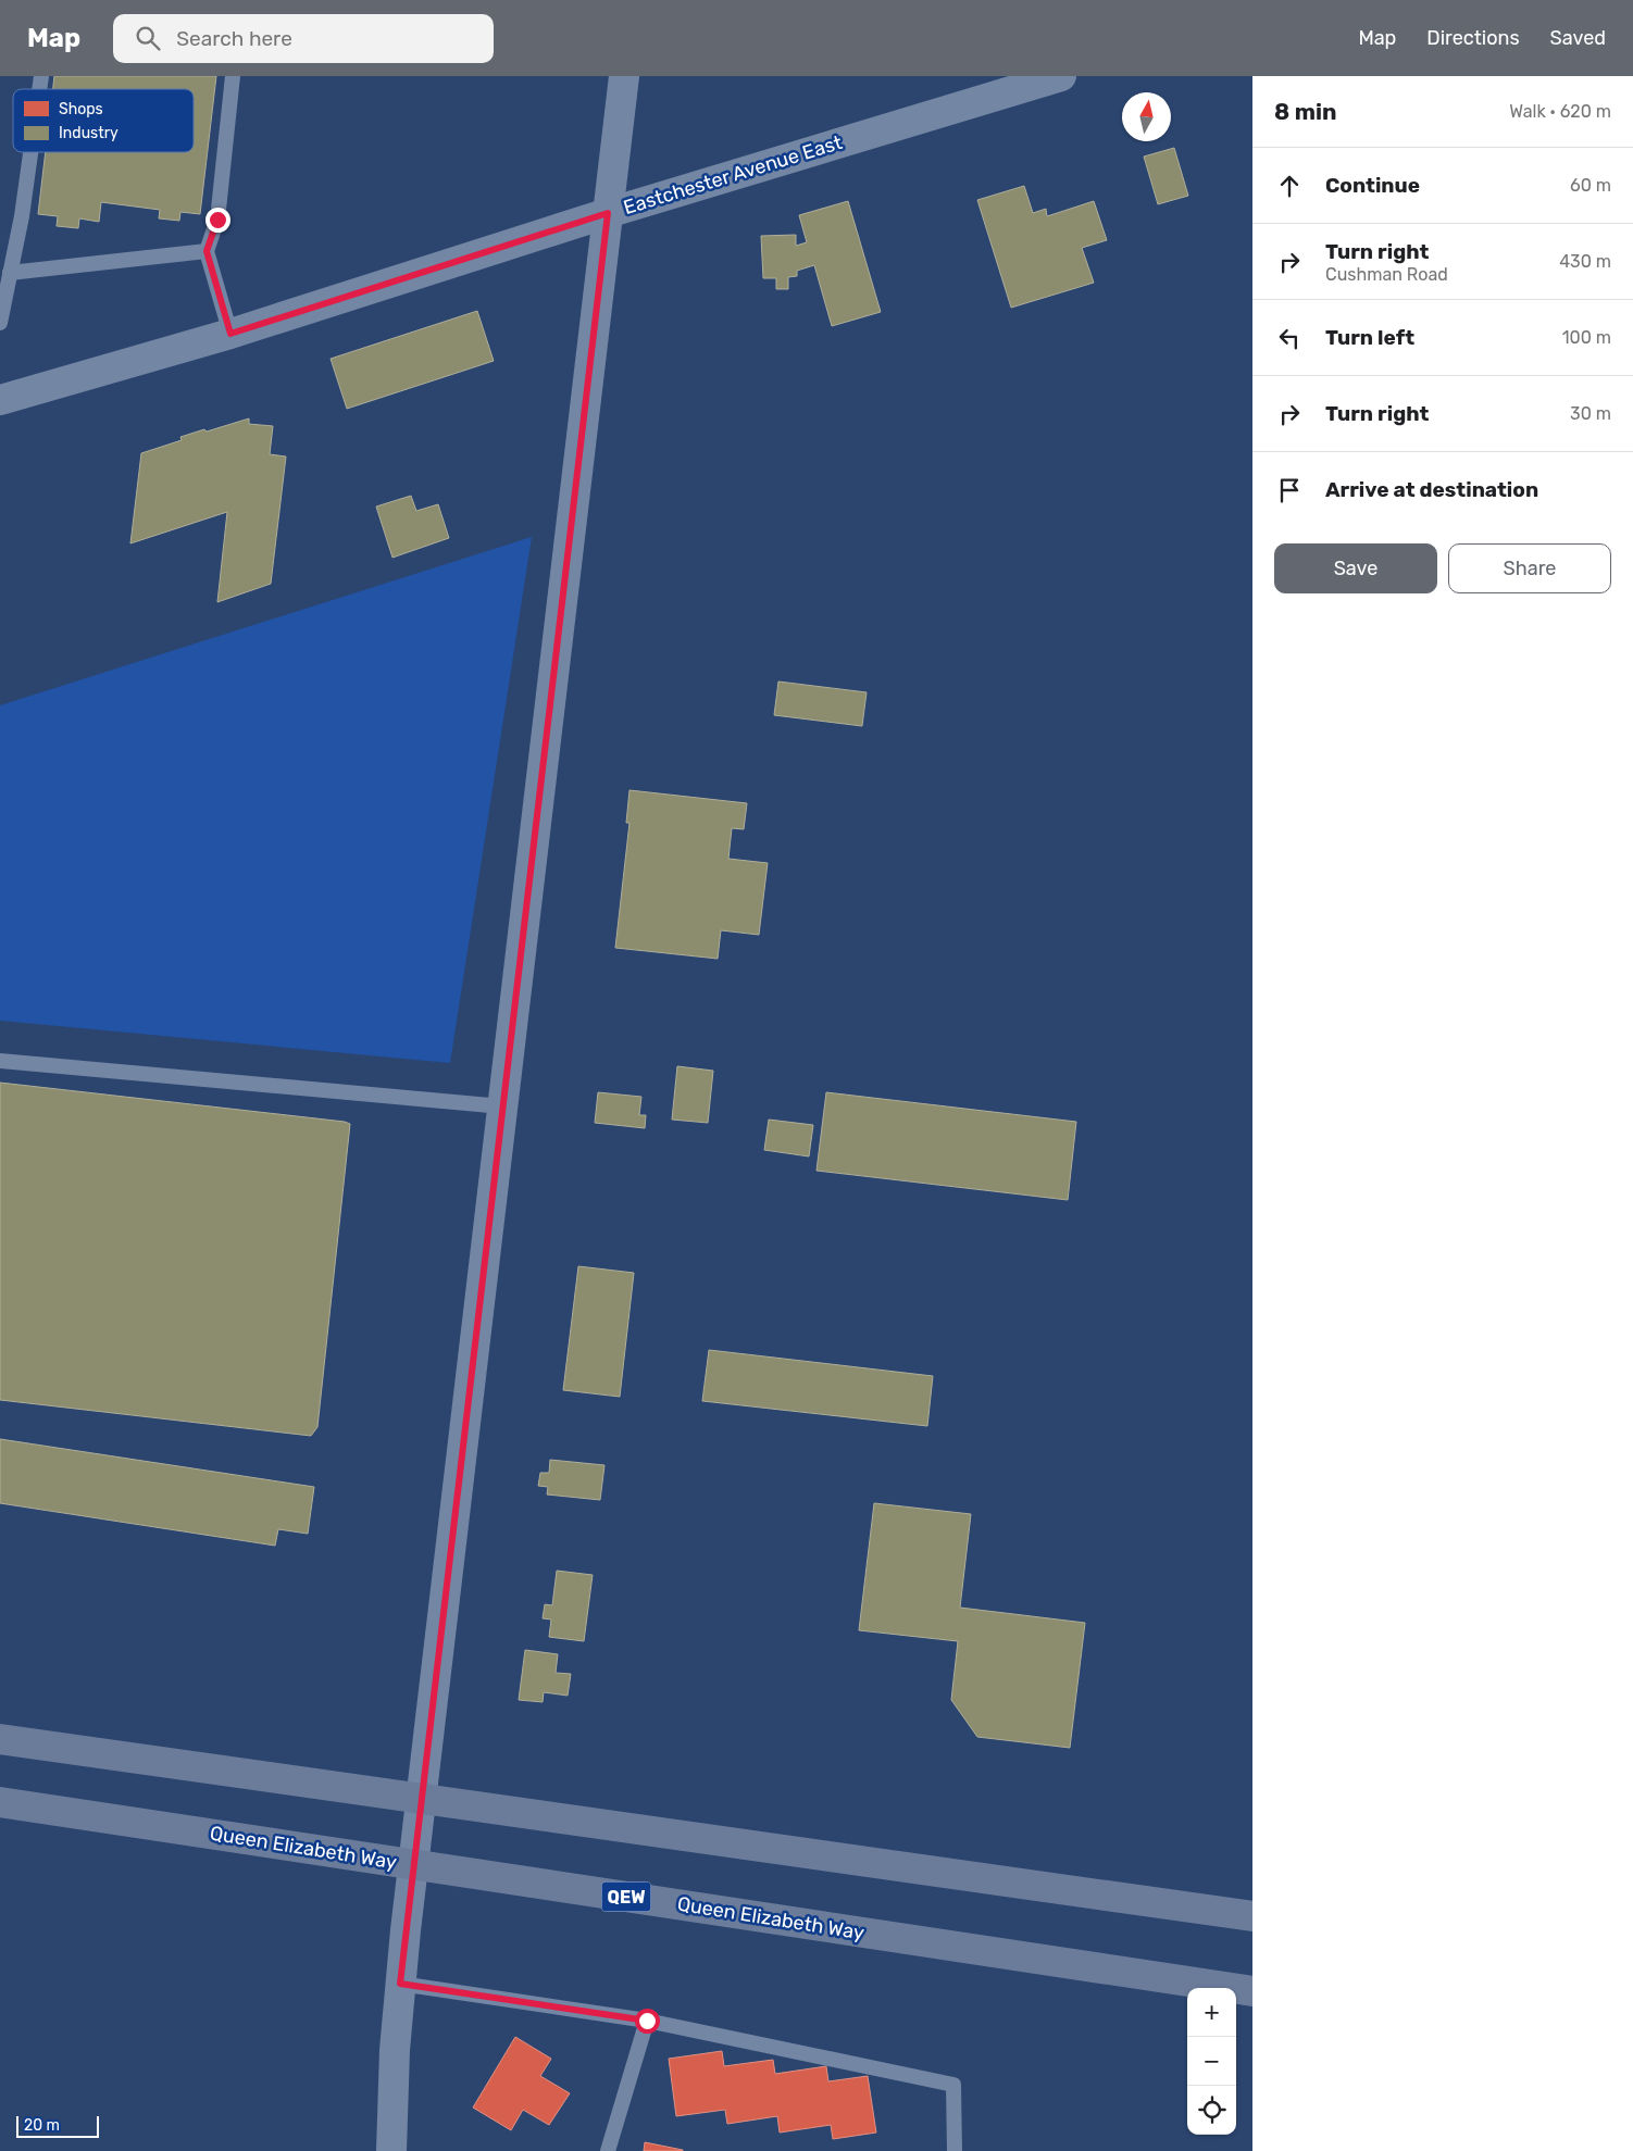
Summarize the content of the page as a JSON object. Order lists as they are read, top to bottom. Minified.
{"streets":{"highway":["Queen Elizabeth Way","QEW"],"street":["Eastchester Avenue East"]},"legend":["Shops","Industry"],"scale_bar":"20 m","north":"top","page":{"header":"Map","search":"Search here","nav":["Map","Directions","Saved"],"heading":["8 min","Walk · 620 m"],"list":[["Continue","60 m"],["Turn right","Cushman Road","430 m"],["Turn left","100 m"],["Turn right","30 m"],"Arrive at destination"],"buttons":["Save","Share"],"map_buttons":["+","−"],"scale":"20 m"}}
